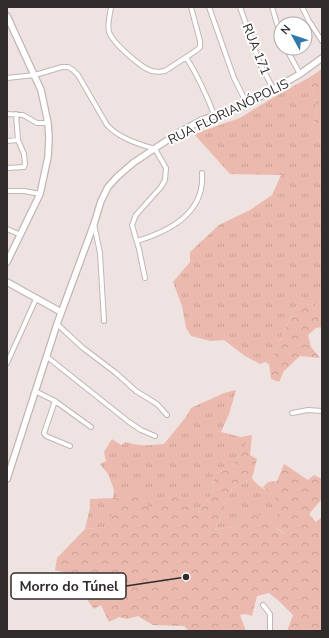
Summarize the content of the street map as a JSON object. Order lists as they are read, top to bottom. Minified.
{"streets":{"street":["RUA 171","RUA FLORIANÓPOLIS"]},"crossings":[["RUA 171","RUA FLORIANÓPOLIS"]],"places":["Morro do Túnel"],"north":"top left"}
